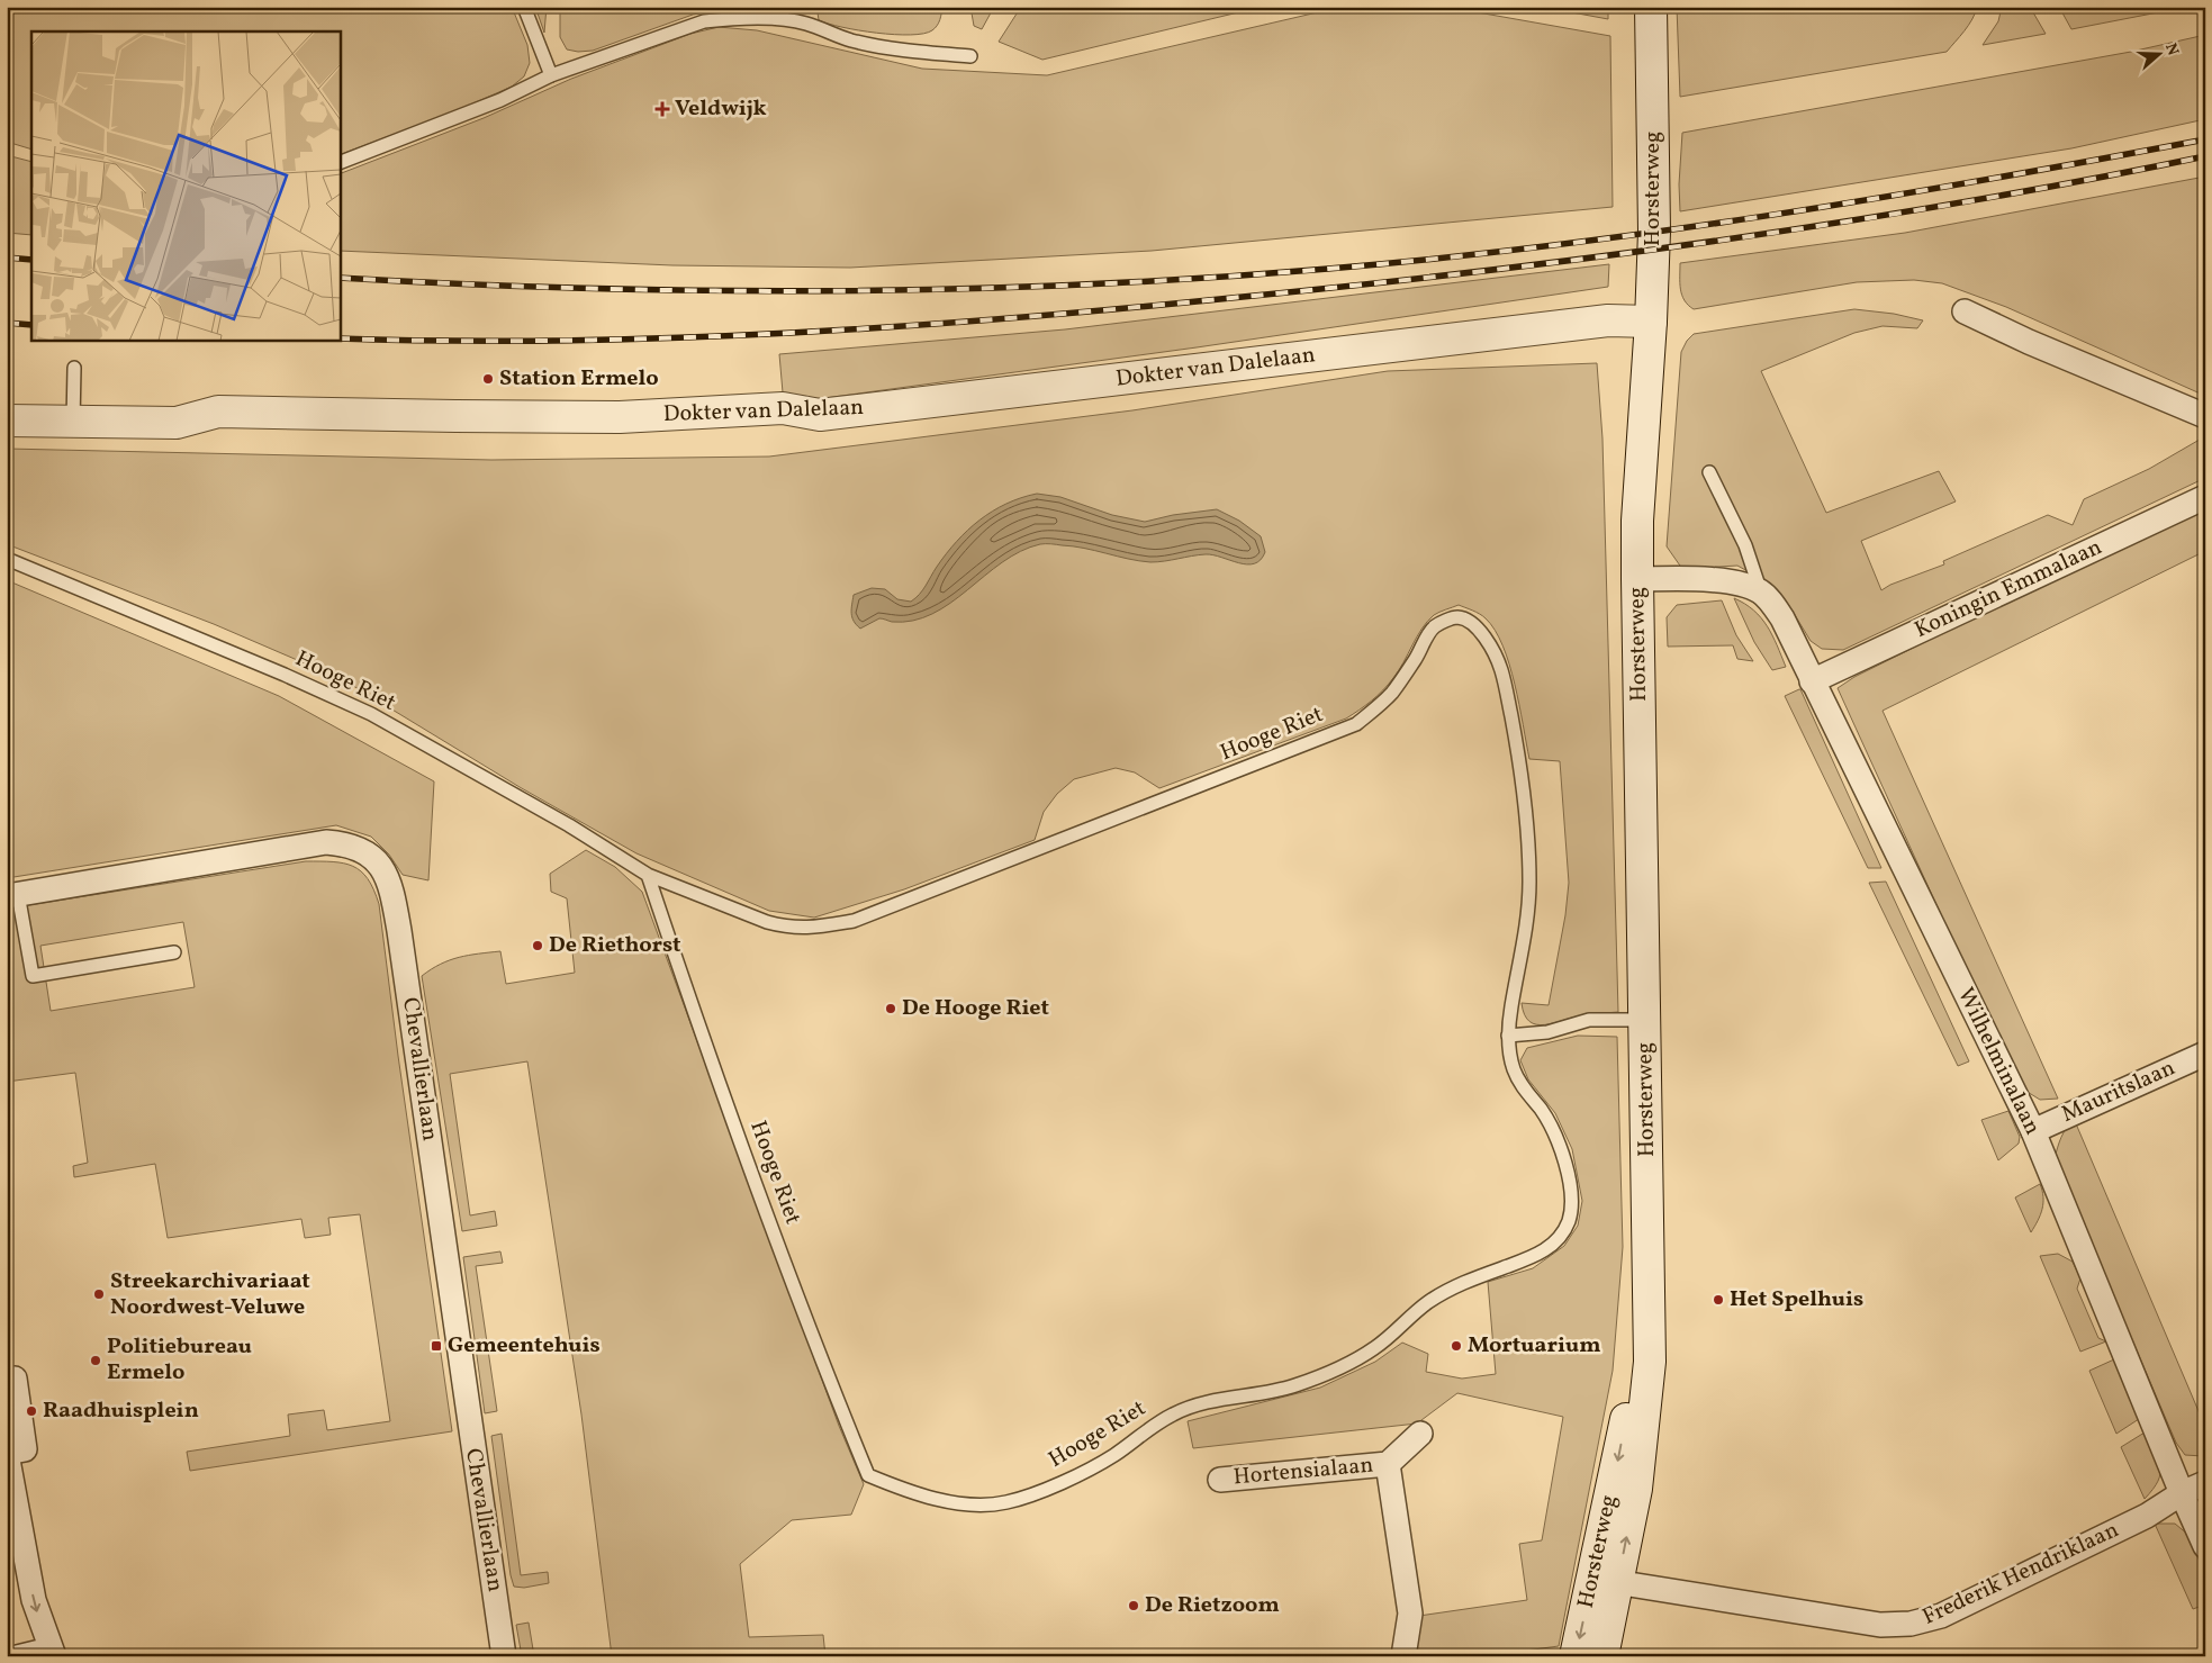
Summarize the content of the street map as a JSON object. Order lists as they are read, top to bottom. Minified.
{"streets":{"main road":["Horsterweg","Dokter van Dalelaan"],"street":["Koningin Emmalaan","Wilhelminalaan","Chevallierlaan","Mauritslaan","Hortensialaan","Frederik Hendriklaan"],"lane":["Hooge Riet"]},"crossings":[["Horsterweg","Dokter van Dalelaan"],["Horsterweg","Frederik Hendriklaan"],["Koningin Emmalaan","Wilhelminalaan"],["Wilhelminalaan","Mauritslaan"],["Wilhelminalaan","Frederik Hendriklaan"]],"places":{"health":["Veldwijk"],"other":["Station Ermelo","De Riethorst","De Hooge Riet","Streekarchivariaat Noordwest-Veluwe","Het Spelhuis","Mortuarium","Politiebureau Ermelo","Raadhuisplein","De Rietzoom"],"transit":["Gemeentehuis"]},"north":"right"}
